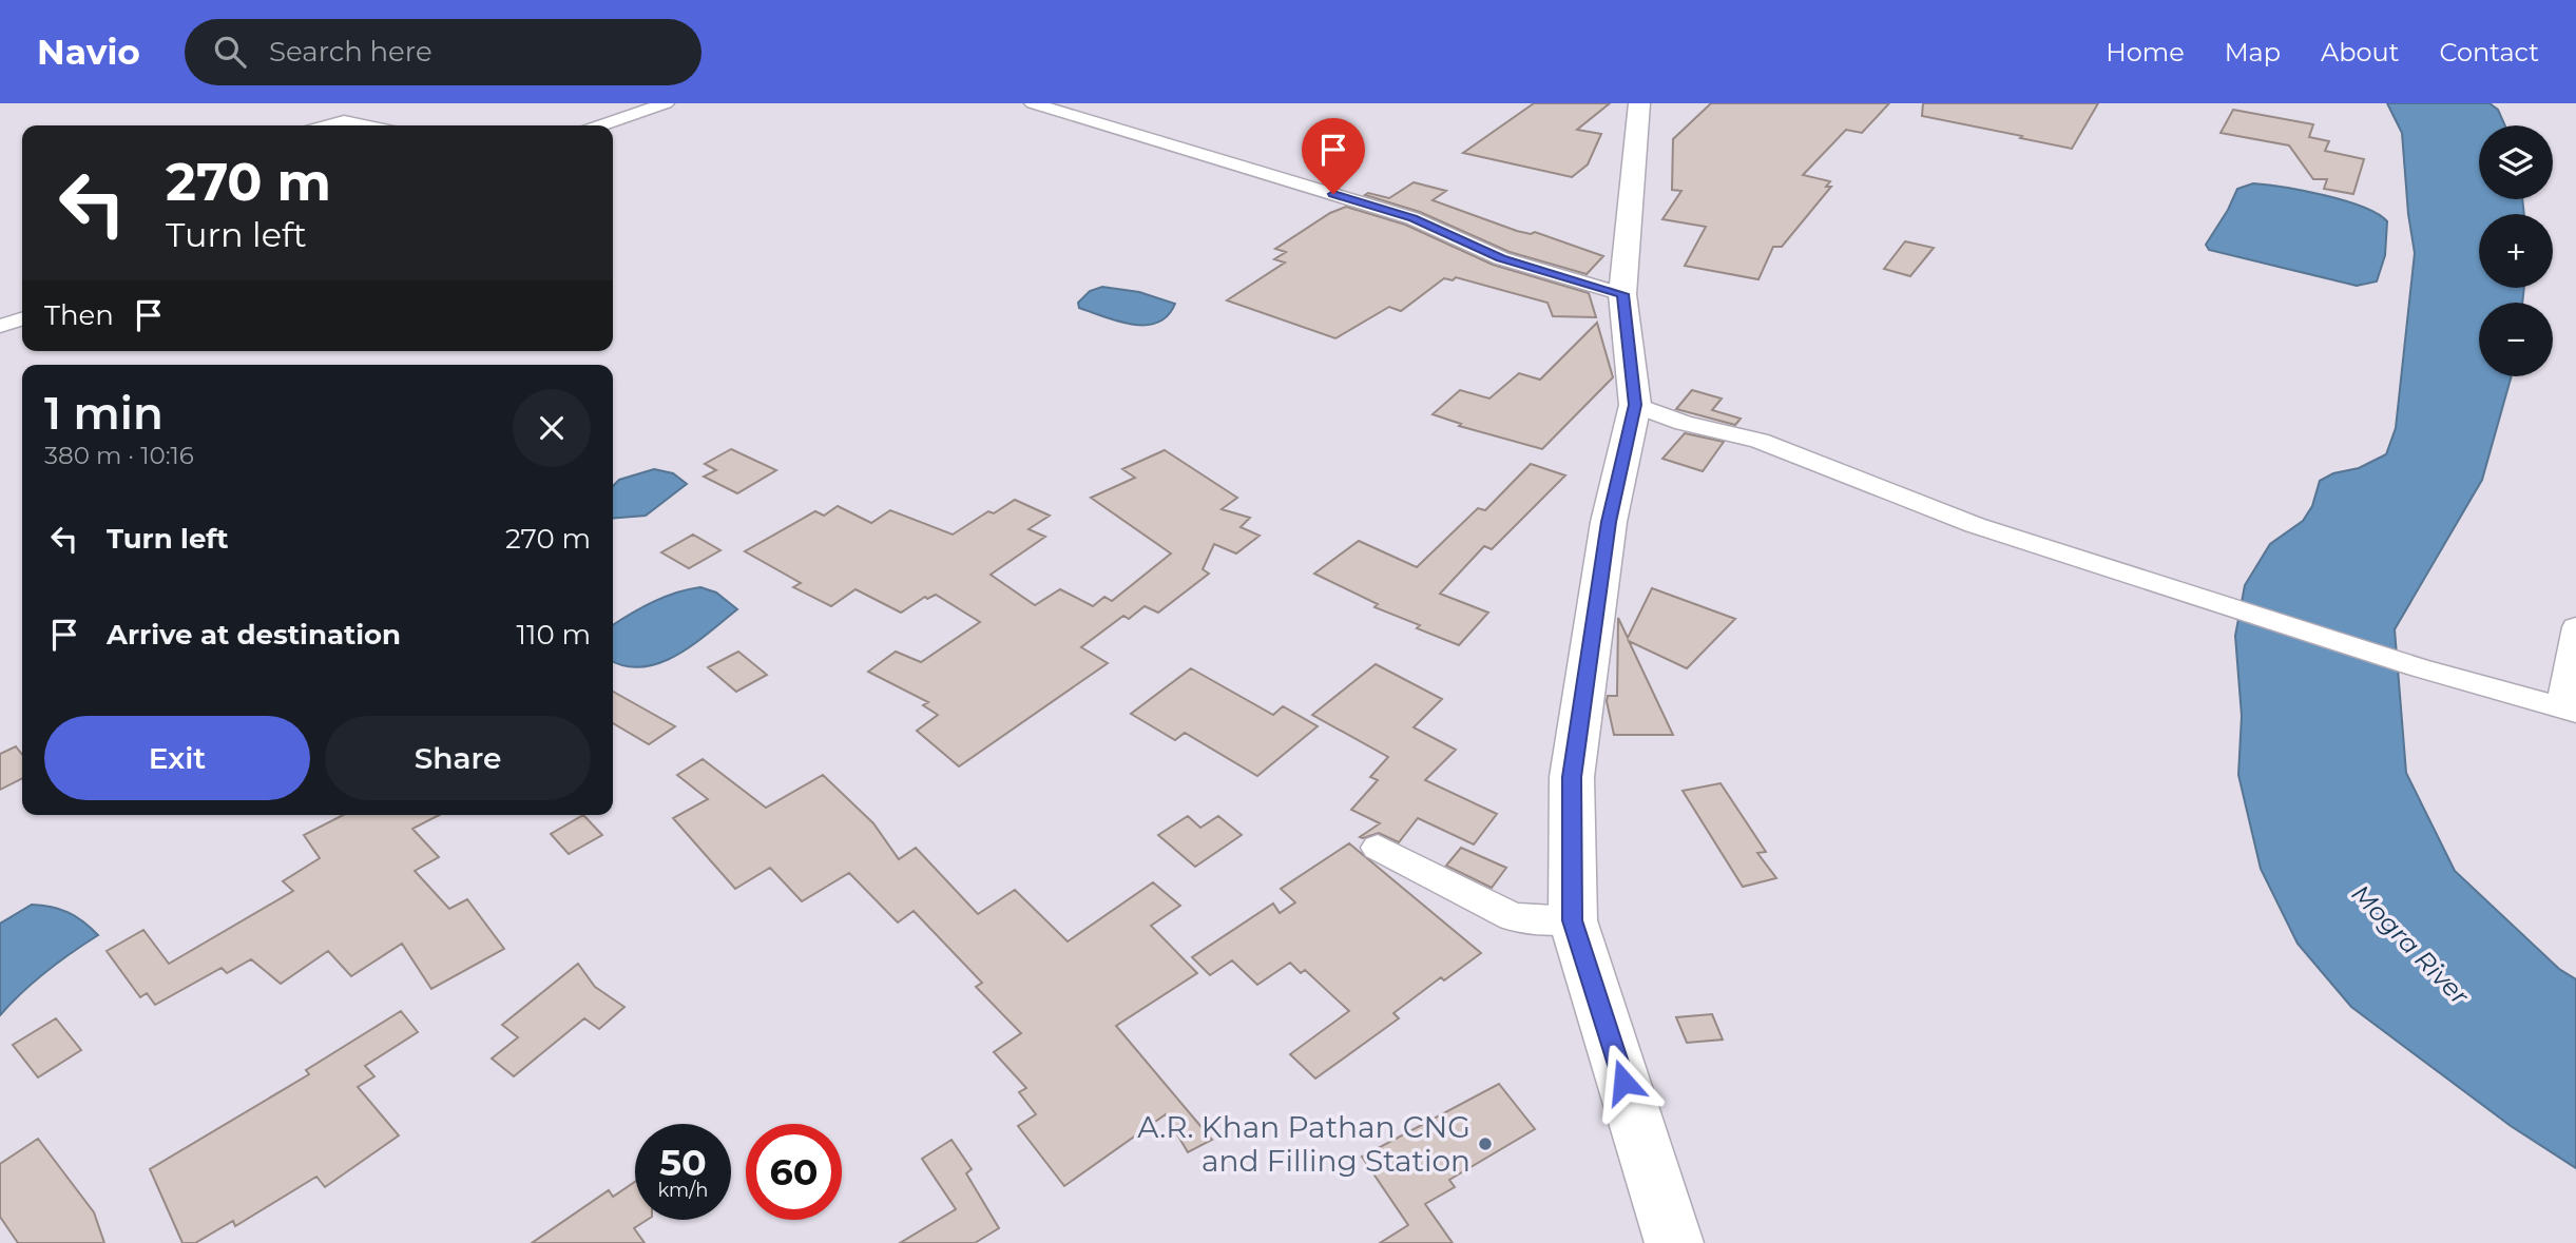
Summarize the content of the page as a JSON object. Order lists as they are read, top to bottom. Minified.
{"water":["Mogra River"],"places":["A.R. Khan Pathan CNG and Filling Station"],"page":{"header":"Navio","search":"Search here","nav":["Home","Map","About","Contact"],"map_buttons":["+","−"],"turn":["270 m","Turn left"],"then":"Then","heading":["1 min","380 m · 10:16"],"list":[{"name":"Turn left","value":"270 m"},{"name":"Arrive at destination","value":"110 m"}],"buttons":["Exit","Share"],"speed":"50 km/h","limit":"60"}}
